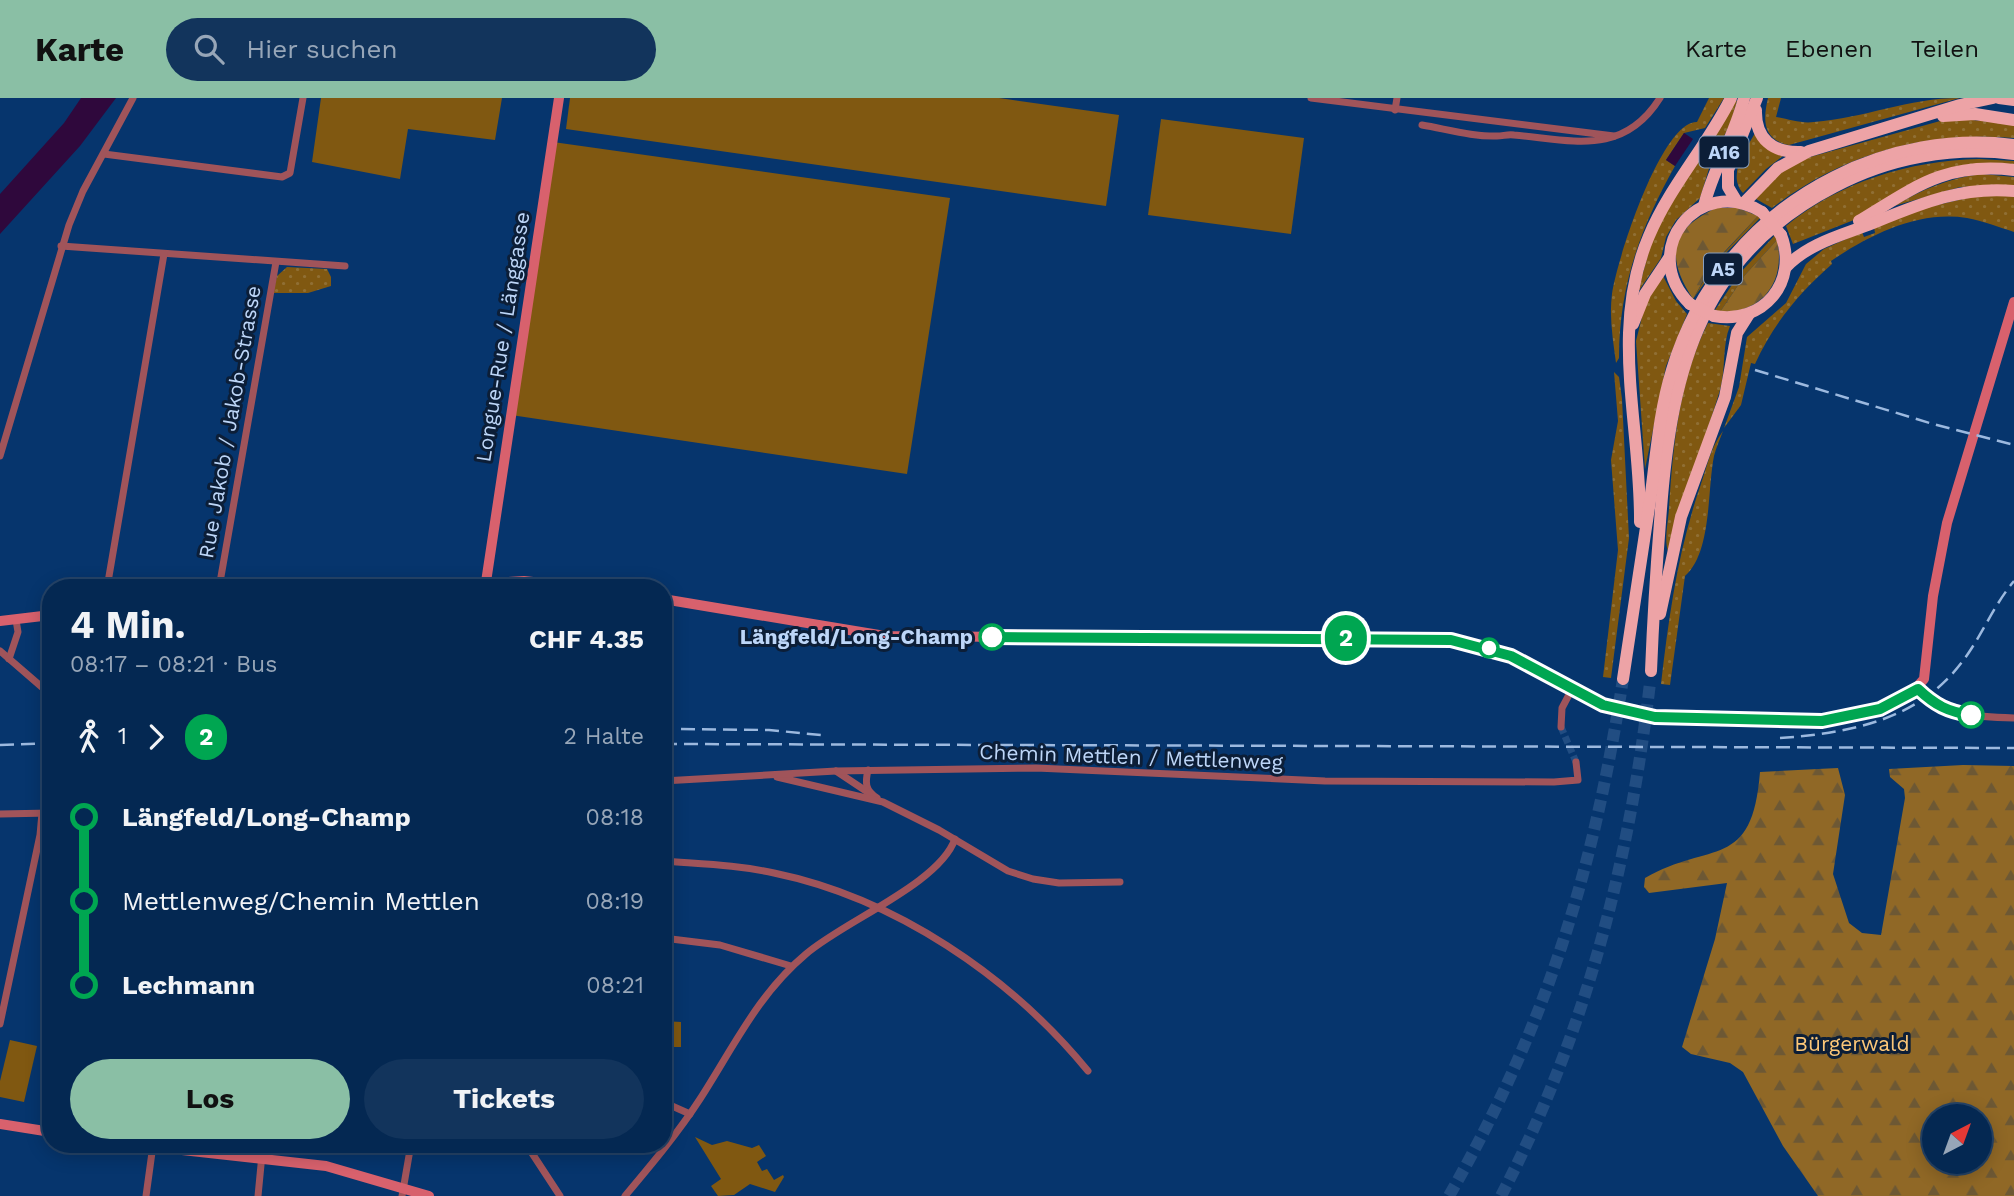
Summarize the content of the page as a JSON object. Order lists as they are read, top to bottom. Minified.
{"streets":{"highway":["A16","A5"],"main road":["Longue-Rue / Länggasse"],"street":["Rue Jakob / Jakob-Strasse","Chemin Mettlen / Mettlenweg"]},"crossings":[["A16","A5"]],"parks":["Bürgerwald"],"places":["Längfeld/Long-Champ"],"lines":["bus line 2"],"north":"top right","page":{"header":"Karte","search":"Hier suchen","nav":["Karte","Ebenen","Teilen"],"on_map":"2","heading":["4 Min.","08:17 – 08:21 · Bus","CHF 4.35"],"legs":["1","2","2 Halte"],"list":[{"name":"Längfeld/Long-Champ","value":"08:18"},{"name":"Mettlenweg/Chemin Mettlen","value":"08:19"},{"name":"Lechmann","value":"08:21"}],"buttons":["Los","Tickets"]}}
